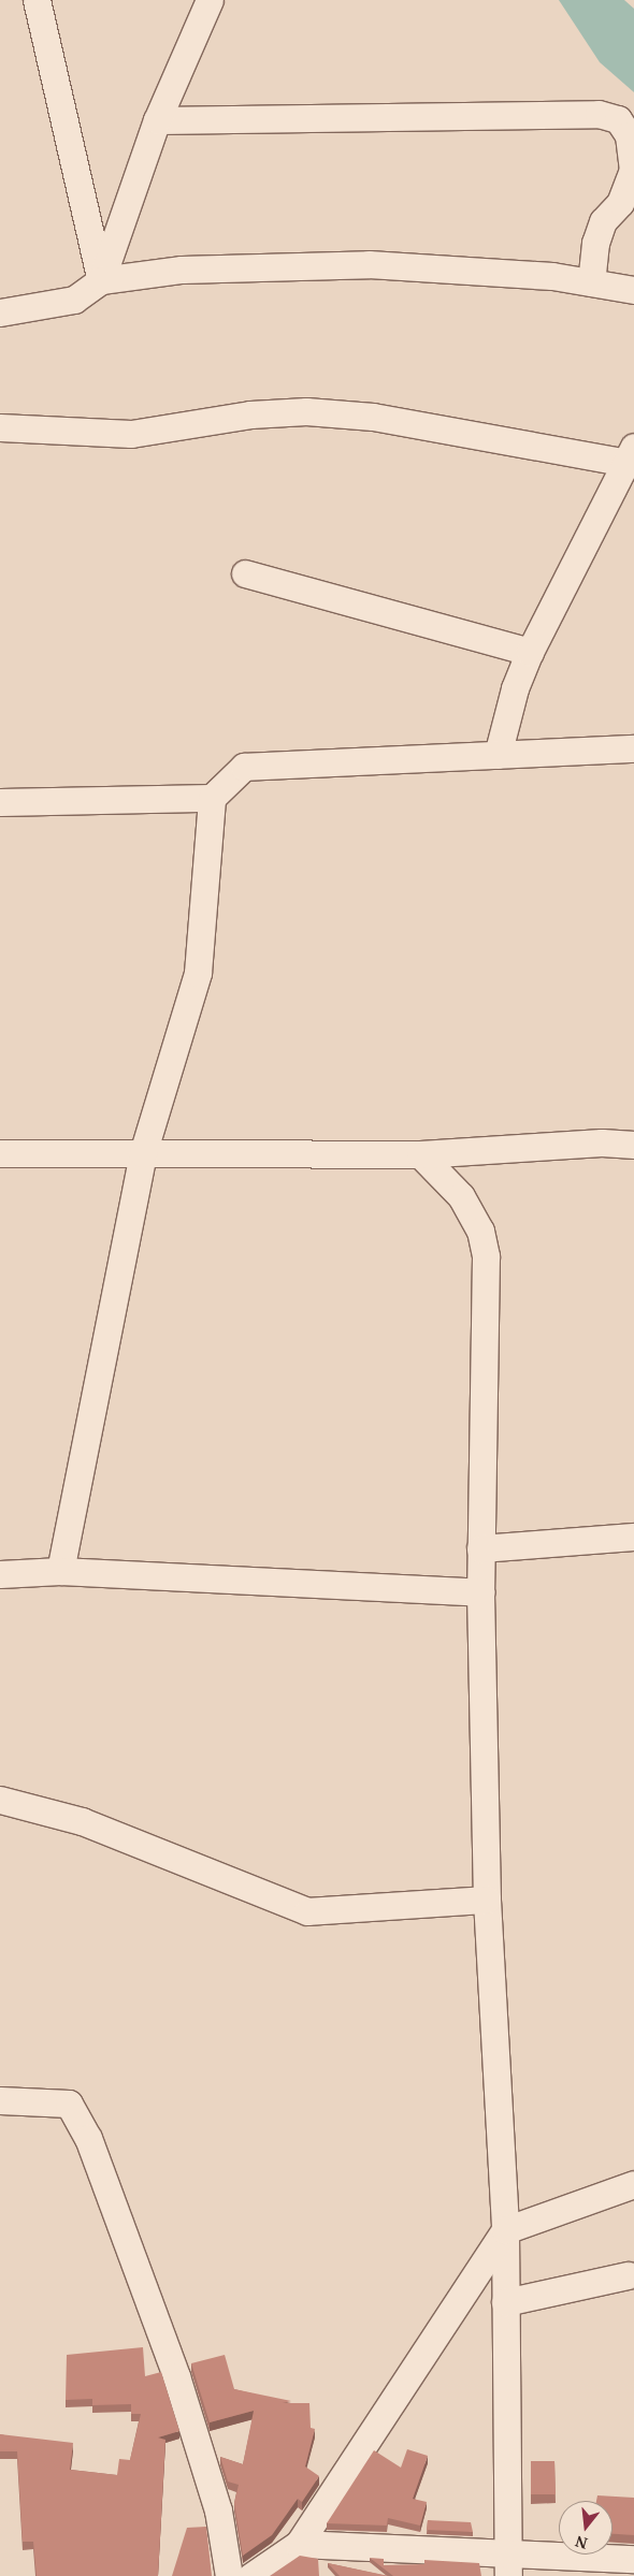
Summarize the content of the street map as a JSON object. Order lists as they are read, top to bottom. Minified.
{"north":"bottom"}
